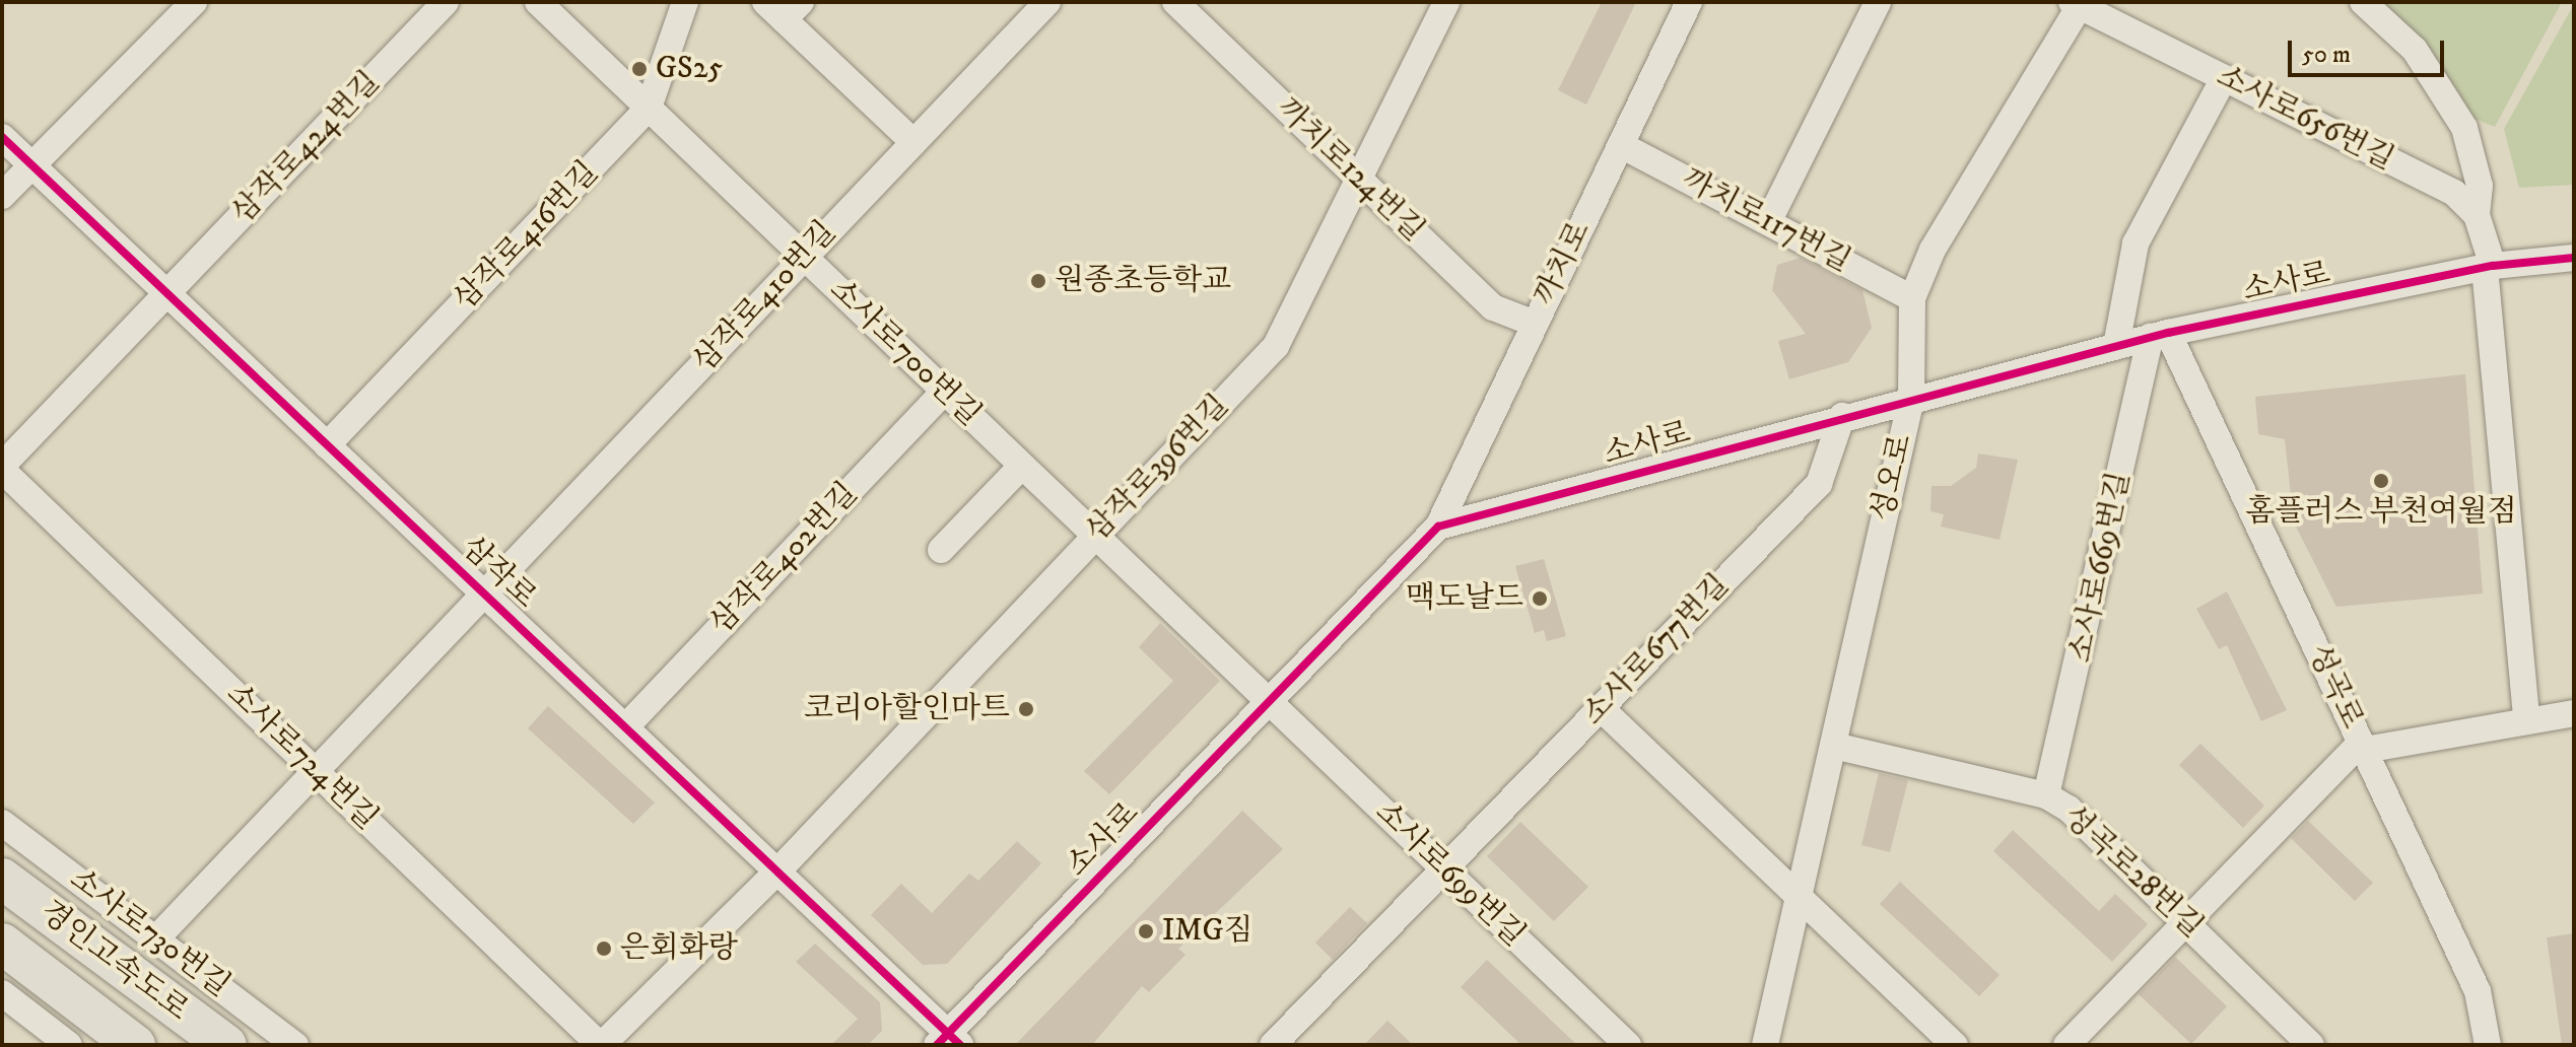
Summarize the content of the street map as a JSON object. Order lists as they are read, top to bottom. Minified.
{"streets":{"highway":["경인고속도로"],"street":["소사로656번길","삼작로424번길","까치로124번길","까치로117번길","삼작로416번길","까치로","소사로","삼작로410번길","소사로700번길","삼작로396번길","성오로","삼작로402번길","소사로669번길","삼작로","소사로677번길","성곡로","소사로724번길","성곡로28번길","소사로699번길","소사로730번길"]},"crossings":[["소사로656번길","성오로"],["삼작로424번길","삼작로"],["삼작로424번길","소사로724번길"],["까치로124번길","까치로"],["까치로124번길","삼작로396번길"],["까치로117번길","까치로"],["까치로117번길","성오로"],["삼작로416번길","소사로700번길"],["삼작로416번길","삼작로"],["까치로","소사로"],["소사로","소사로700번길"],["소사로","성오로"],["소사로","소사로669번길"],["소사로","삼작로"],["소사로","소사로677번길"],["소사로","성곡로"],["소사로","소사로699번길"],["삼작로410번길","소사로700번길"],["삼작로410번길","삼작로"],["삼작로410번길","소사로724번길"],["삼작로410번길","소사로730번길"],["소사로700번길","삼작로396번길"],["소사로700번길","삼작로402번길"],["소사로700번길","소사로699번길"],["삼작로396번길","삼작로"],["삼작로396번길","소사로724번길"],["성오로","성곡로28번길"],["삼작로402번길","삼작로"],["소사로669번길","성곡로"],["소사로669번길","성곡로28번길"],["소사로677번길","소사로699번길"]],"places":["GS25","원종초등학교","홈플러스 부천여월점","맥도날드","코리아할인마트","IMG짐","은회화랑"],"scale_bar":"50 m"}
